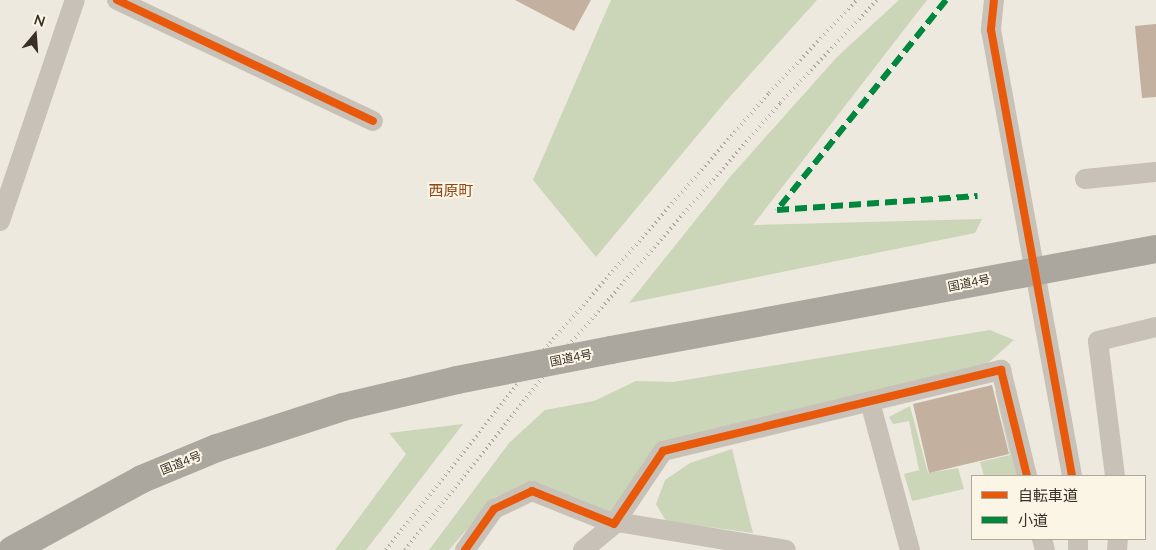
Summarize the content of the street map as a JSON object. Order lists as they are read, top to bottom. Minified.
{"streets":{"highway":["国道4号"]},"districts":["西原町"],"legend":["自転車道","小道"],"north":"top"}
